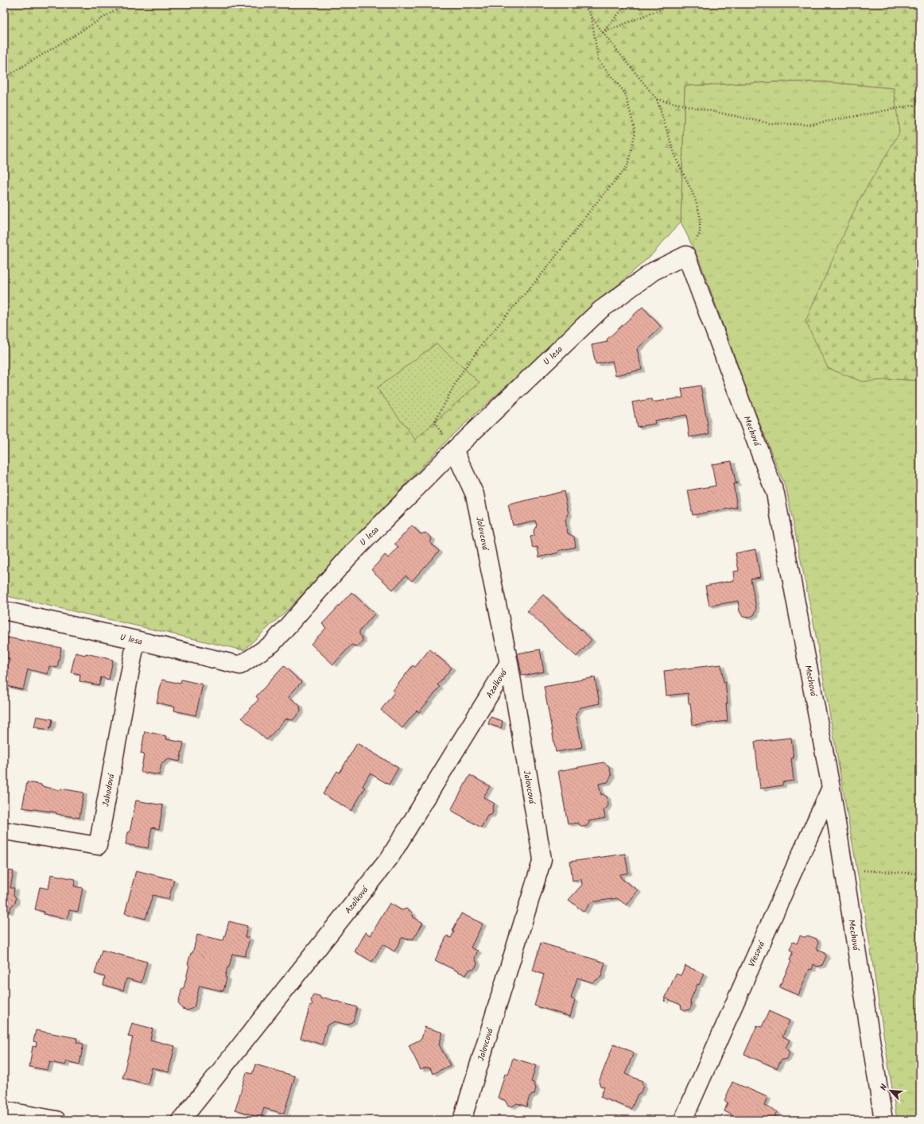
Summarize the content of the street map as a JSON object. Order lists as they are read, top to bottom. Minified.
{"streets":{"street":["U lesa","Mechová","Jalovcová","Azalková","Jahodová","Vřesová"]},"crossings":[["U lesa","Mechová"],["U lesa","Jalovcová"],["U lesa","Jahodová"],["Mechová","Vřesová"],["Jalovcová","Azalková"]],"north":"top left"}
